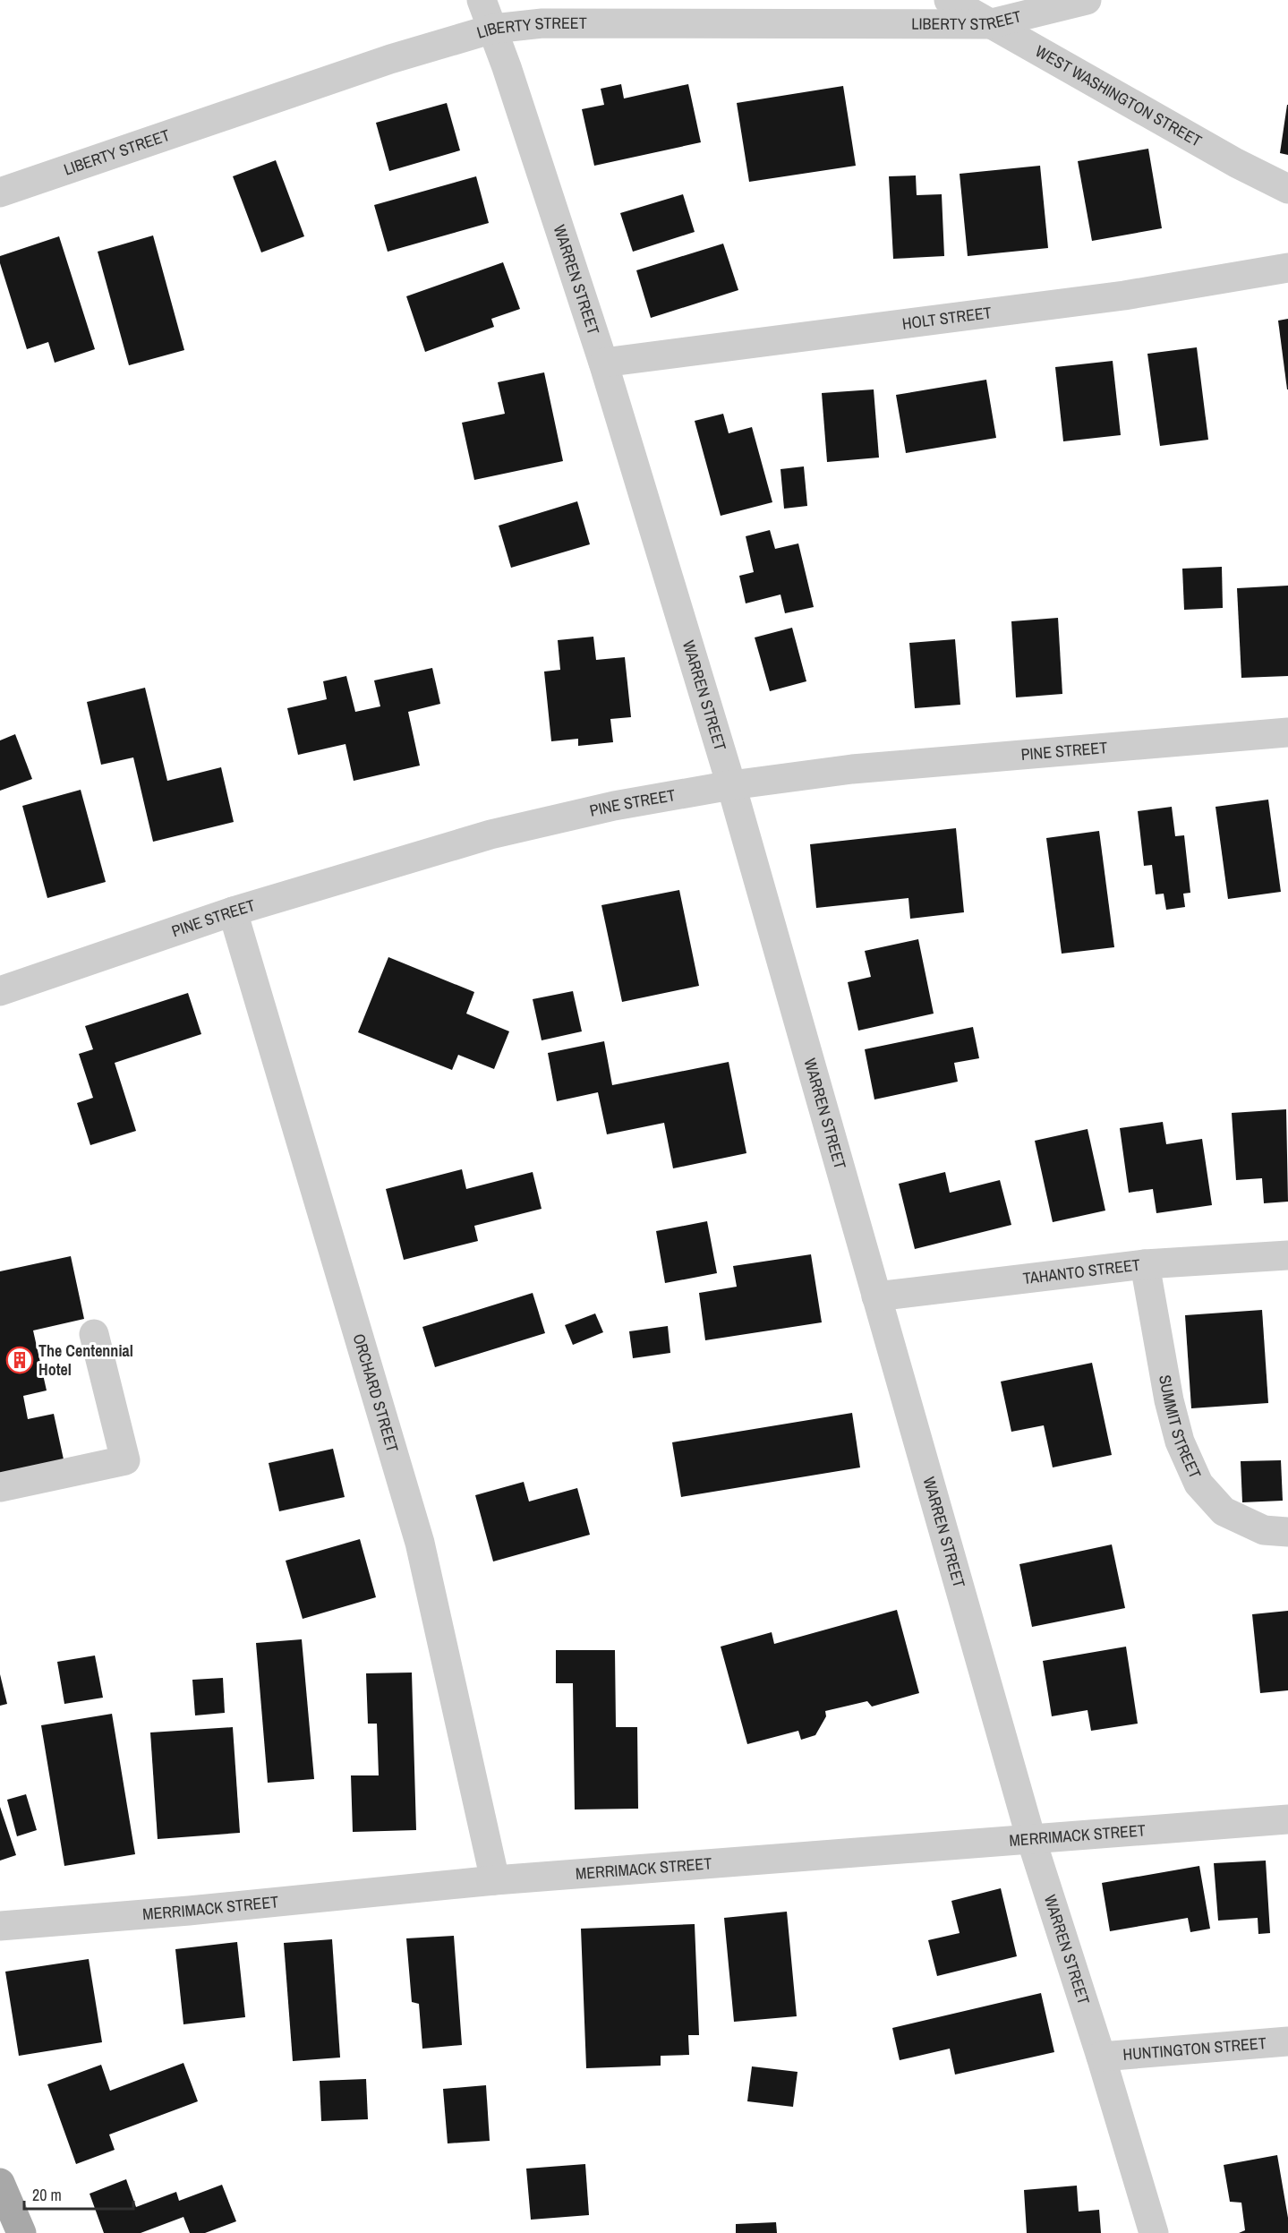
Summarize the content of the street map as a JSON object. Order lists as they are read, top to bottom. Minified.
{"streets":{"street":["LIBERTY STREET","WEST WASHINGTON STREET","WARREN STREET","HOLT STREET","PINE STREET","TAHANTO STREET","ORCHARD STREET","SUMMIT STREET","MERRIMACK STREET","HUNTINGTON STREET"]},"crossings":[["LIBERTY STREET","WEST WASHINGTON STREET"],["LIBERTY STREET","WARREN STREET"],["WARREN STREET","HOLT STREET"],["WARREN STREET","PINE STREET"],["WARREN STREET","TAHANTO STREET"],["WARREN STREET","MERRIMACK STREET"],["WARREN STREET","HUNTINGTON STREET"],["PINE STREET","ORCHARD STREET"],["TAHANTO STREET","SUMMIT STREET"],["ORCHARD STREET","MERRIMACK STREET"]],"places":{"building":["The Centennial Hotel"]},"scale_bar":"20 m"}
